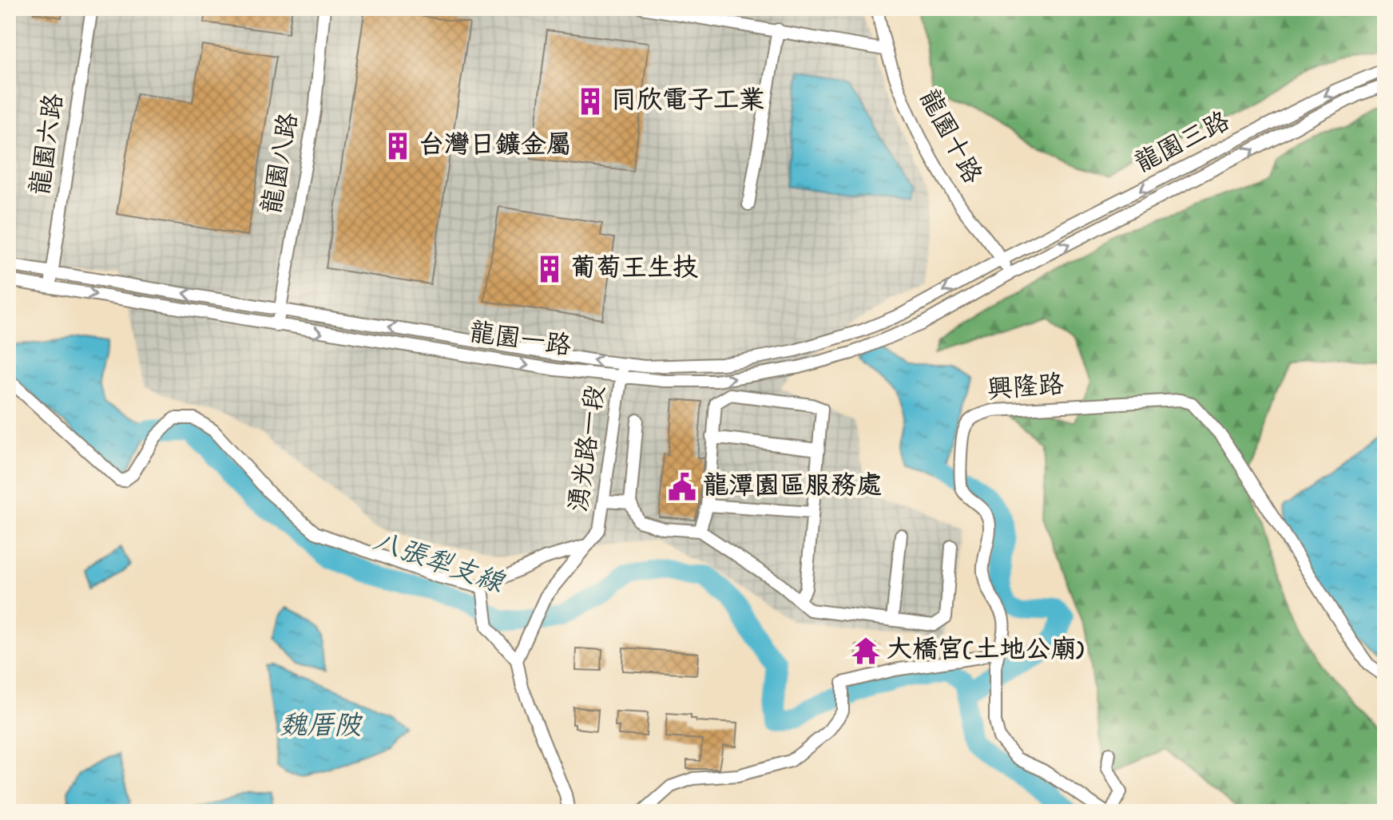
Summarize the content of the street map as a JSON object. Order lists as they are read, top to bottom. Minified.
{"streets":{"street":["龍園十路","龍園三路","龍園六路","龍園八路","龍園一路","興隆路","湧光路一段"]},"crossings":[["龍園十路","龍園三路"],["龍園十路","龍園一路"],["龍園三路","龍園一路"],["龍園六路","龍園一路"],["龍園八路","龍園一路"],["龍園一路","湧光路一段"]],"water":["八張犁支線","魏厝陂"],"places":{"building":["同欣電子工業","台灣日鑛金屬","葡萄王生技"],"public building":["龍潭園區服務處"],"temple":["大橋宮(土地公廟)"]}}
